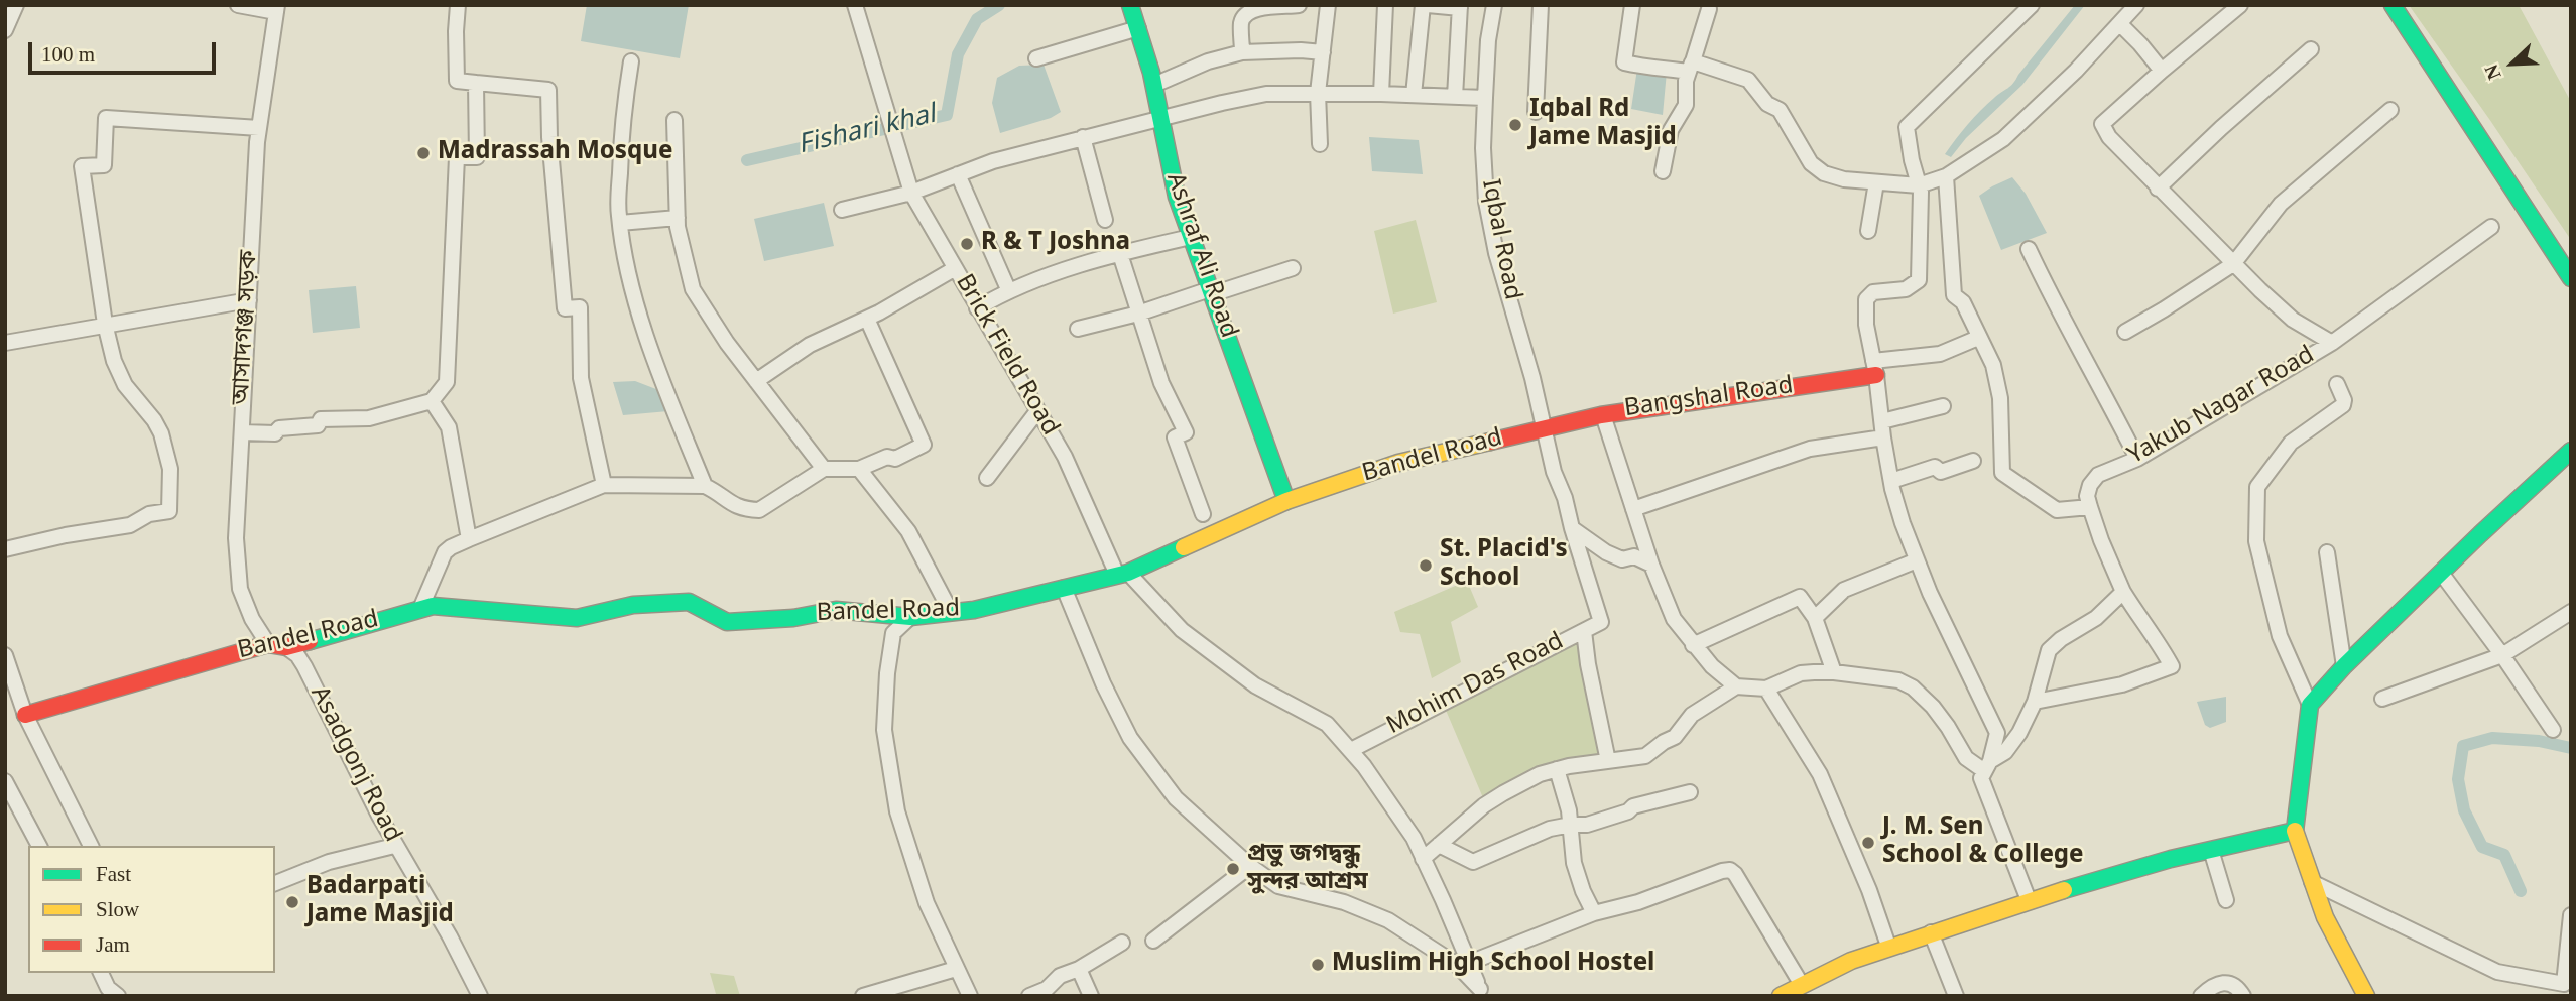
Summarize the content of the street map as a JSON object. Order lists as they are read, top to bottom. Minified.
{"streets":{"street":["Iqbal Road","Ashraf Ali Road","আসাদগঞ্জ সড়ক","Brick Field Road","Bangshal Road","Yakub Nagar Road","Bandel Road","Mohim Das Road","Asadgonj Road"]},"crossings":[["Iqbal Road","Bangshal Road"],["Iqbal Road","Bandel Road"],["Ashraf Ali Road","Bandel Road"],["আসাদগঞ্জ সড়ক","Bandel Road"],["Brick Field Road","Bandel Road"],["Bangshal Road","Bandel Road"],["Bandel Road","Asadgonj Road"]],"water":["Fishari khal"],"places":["Iqbal Rd Jame Masjid","Madrassah Mosque","R & T Joshna","St. Placid's School","J. M. Sen School & College","প্রভু জগদ্বন্ধু সুন্দর আশ্রম","Badarpati Jame Masjid","Muslim High School Hostel"],"legend":["Fast","Slow","Jam"],"scale_bar":"100 m","north":"bottom left"}
